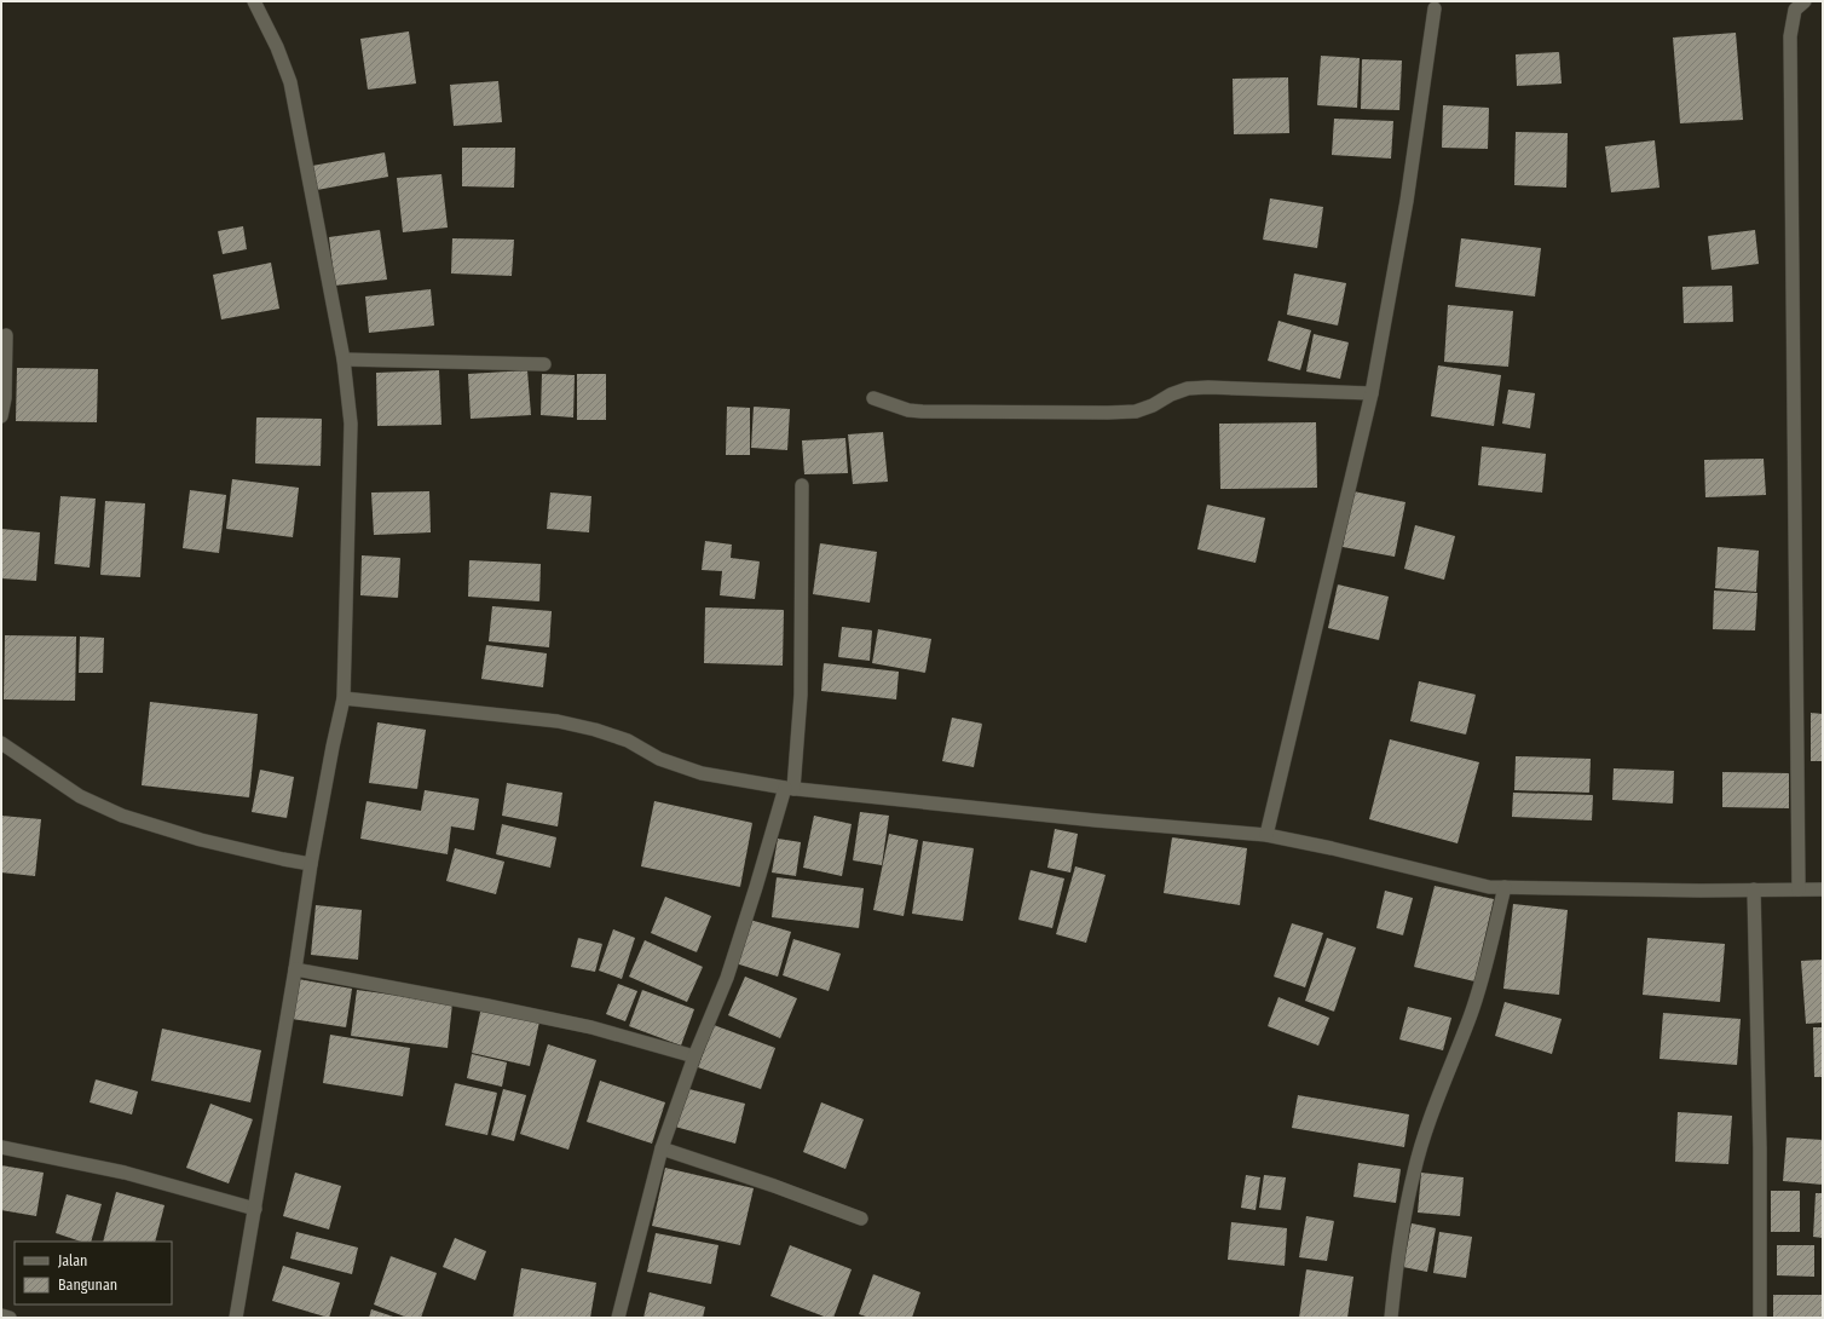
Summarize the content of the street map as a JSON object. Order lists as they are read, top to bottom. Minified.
{"legend":["Jalan","Bangunan"]}
